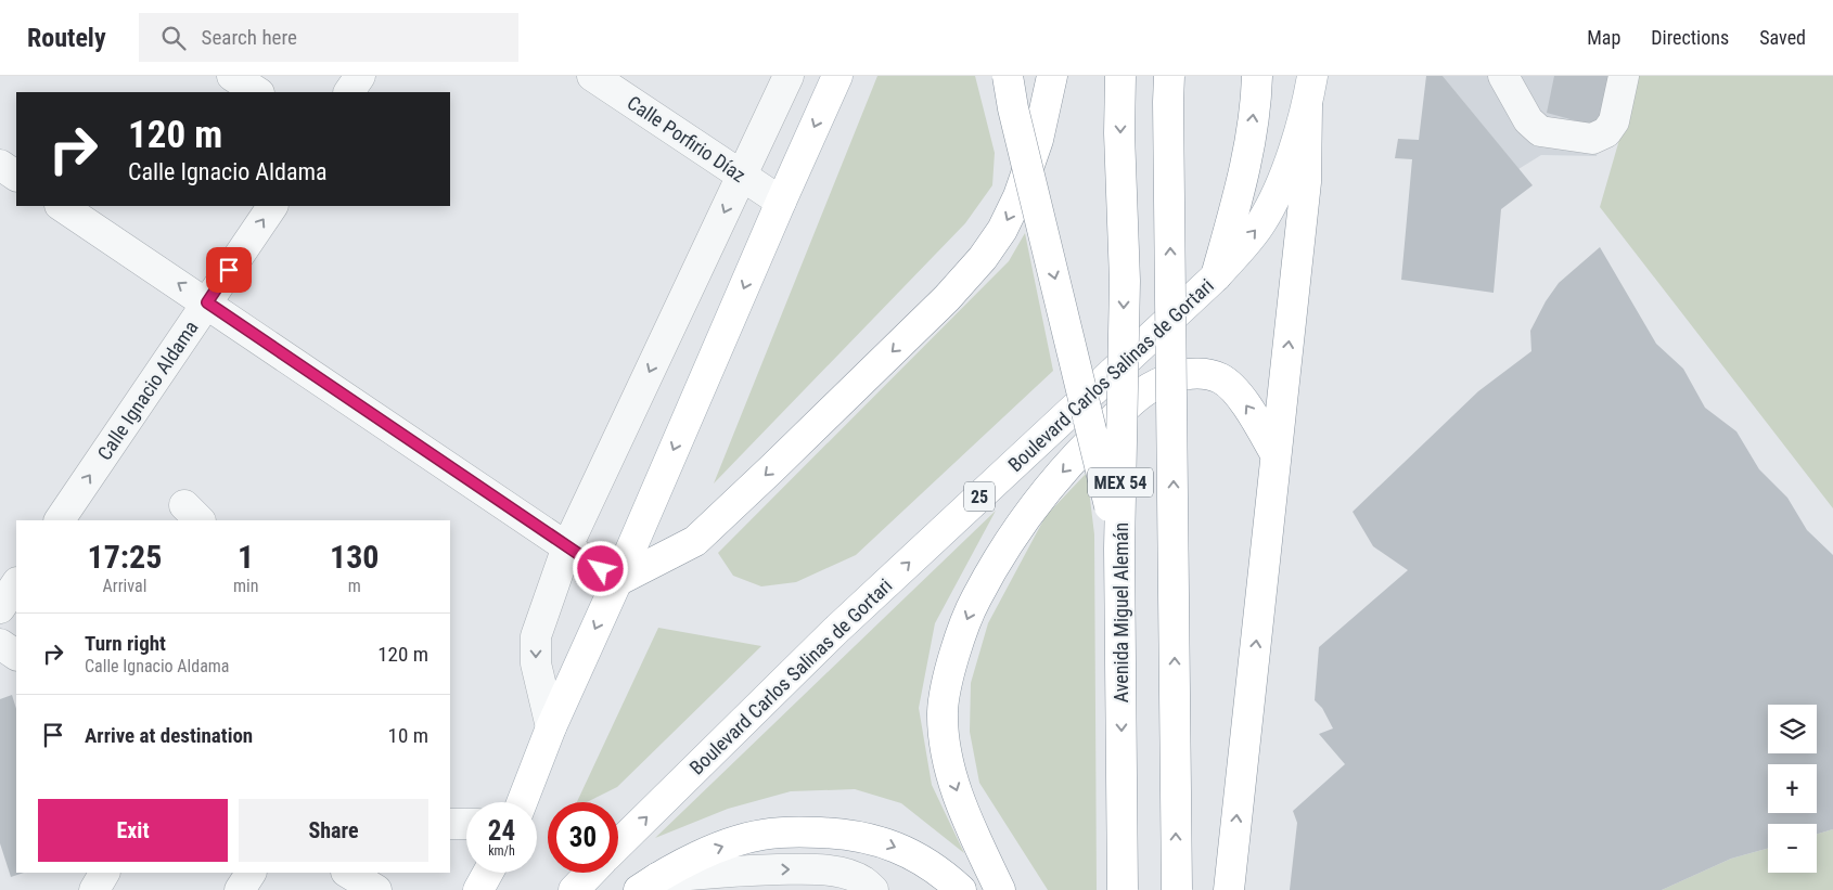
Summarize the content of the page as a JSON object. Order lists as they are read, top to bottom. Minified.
{"streets":{"main road":["Boulevard Carlos Salinas de Gortari","MEX 54","25","Avenida Miguel Alemán"],"street":["Calle Porfirio Díaz","Calle Ignacio Aldama"]},"one_way":["Calle Ignacio Aldama"],"page":{"header":"Routely","search":"Search here","nav":["Map","Directions","Saved"],"turn":["120 m","Calle Ignacio Aldama"],"eta":["17:25","Arrival","1","min","130","m"],"list":[{"name":"Turn right","note":"Calle Ignacio Aldama","value":"120 m"},{"name":"Arrive at destination","value":"10 m"}],"map_buttons":["+","−"],"buttons":["Exit","Share"],"speed":"24 km/h","limit":"30"}}
